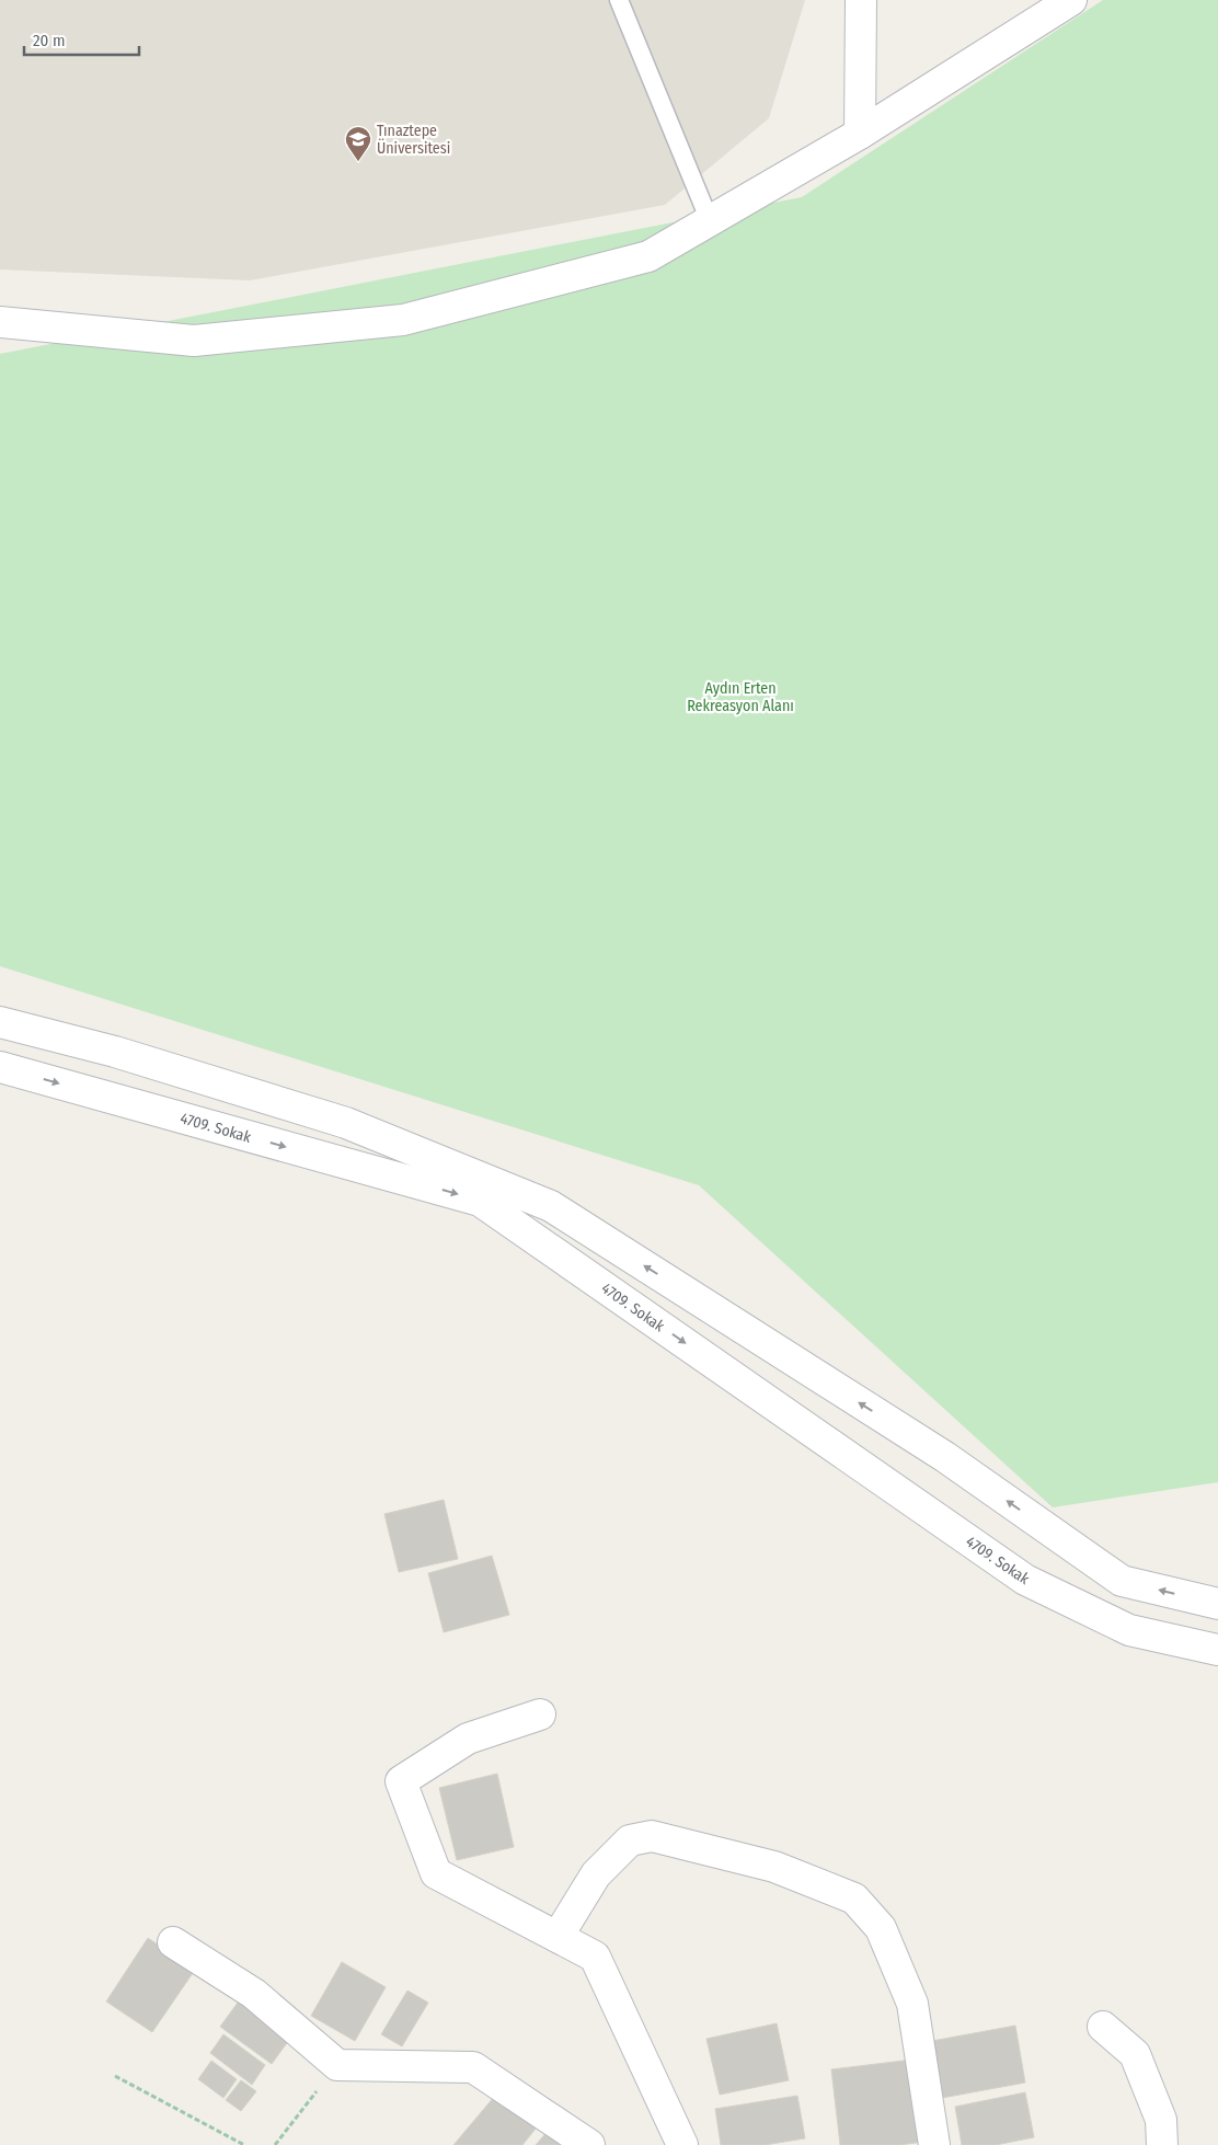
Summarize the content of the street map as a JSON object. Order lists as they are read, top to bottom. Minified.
{"streets":{"street":["4709. Sokak"]},"parks":["Aydın Erten Rekreasyon Alanı"],"places":{"school or university":["Tınaztepe Üniversitesi"]},"scale_bar":"20 m"}
